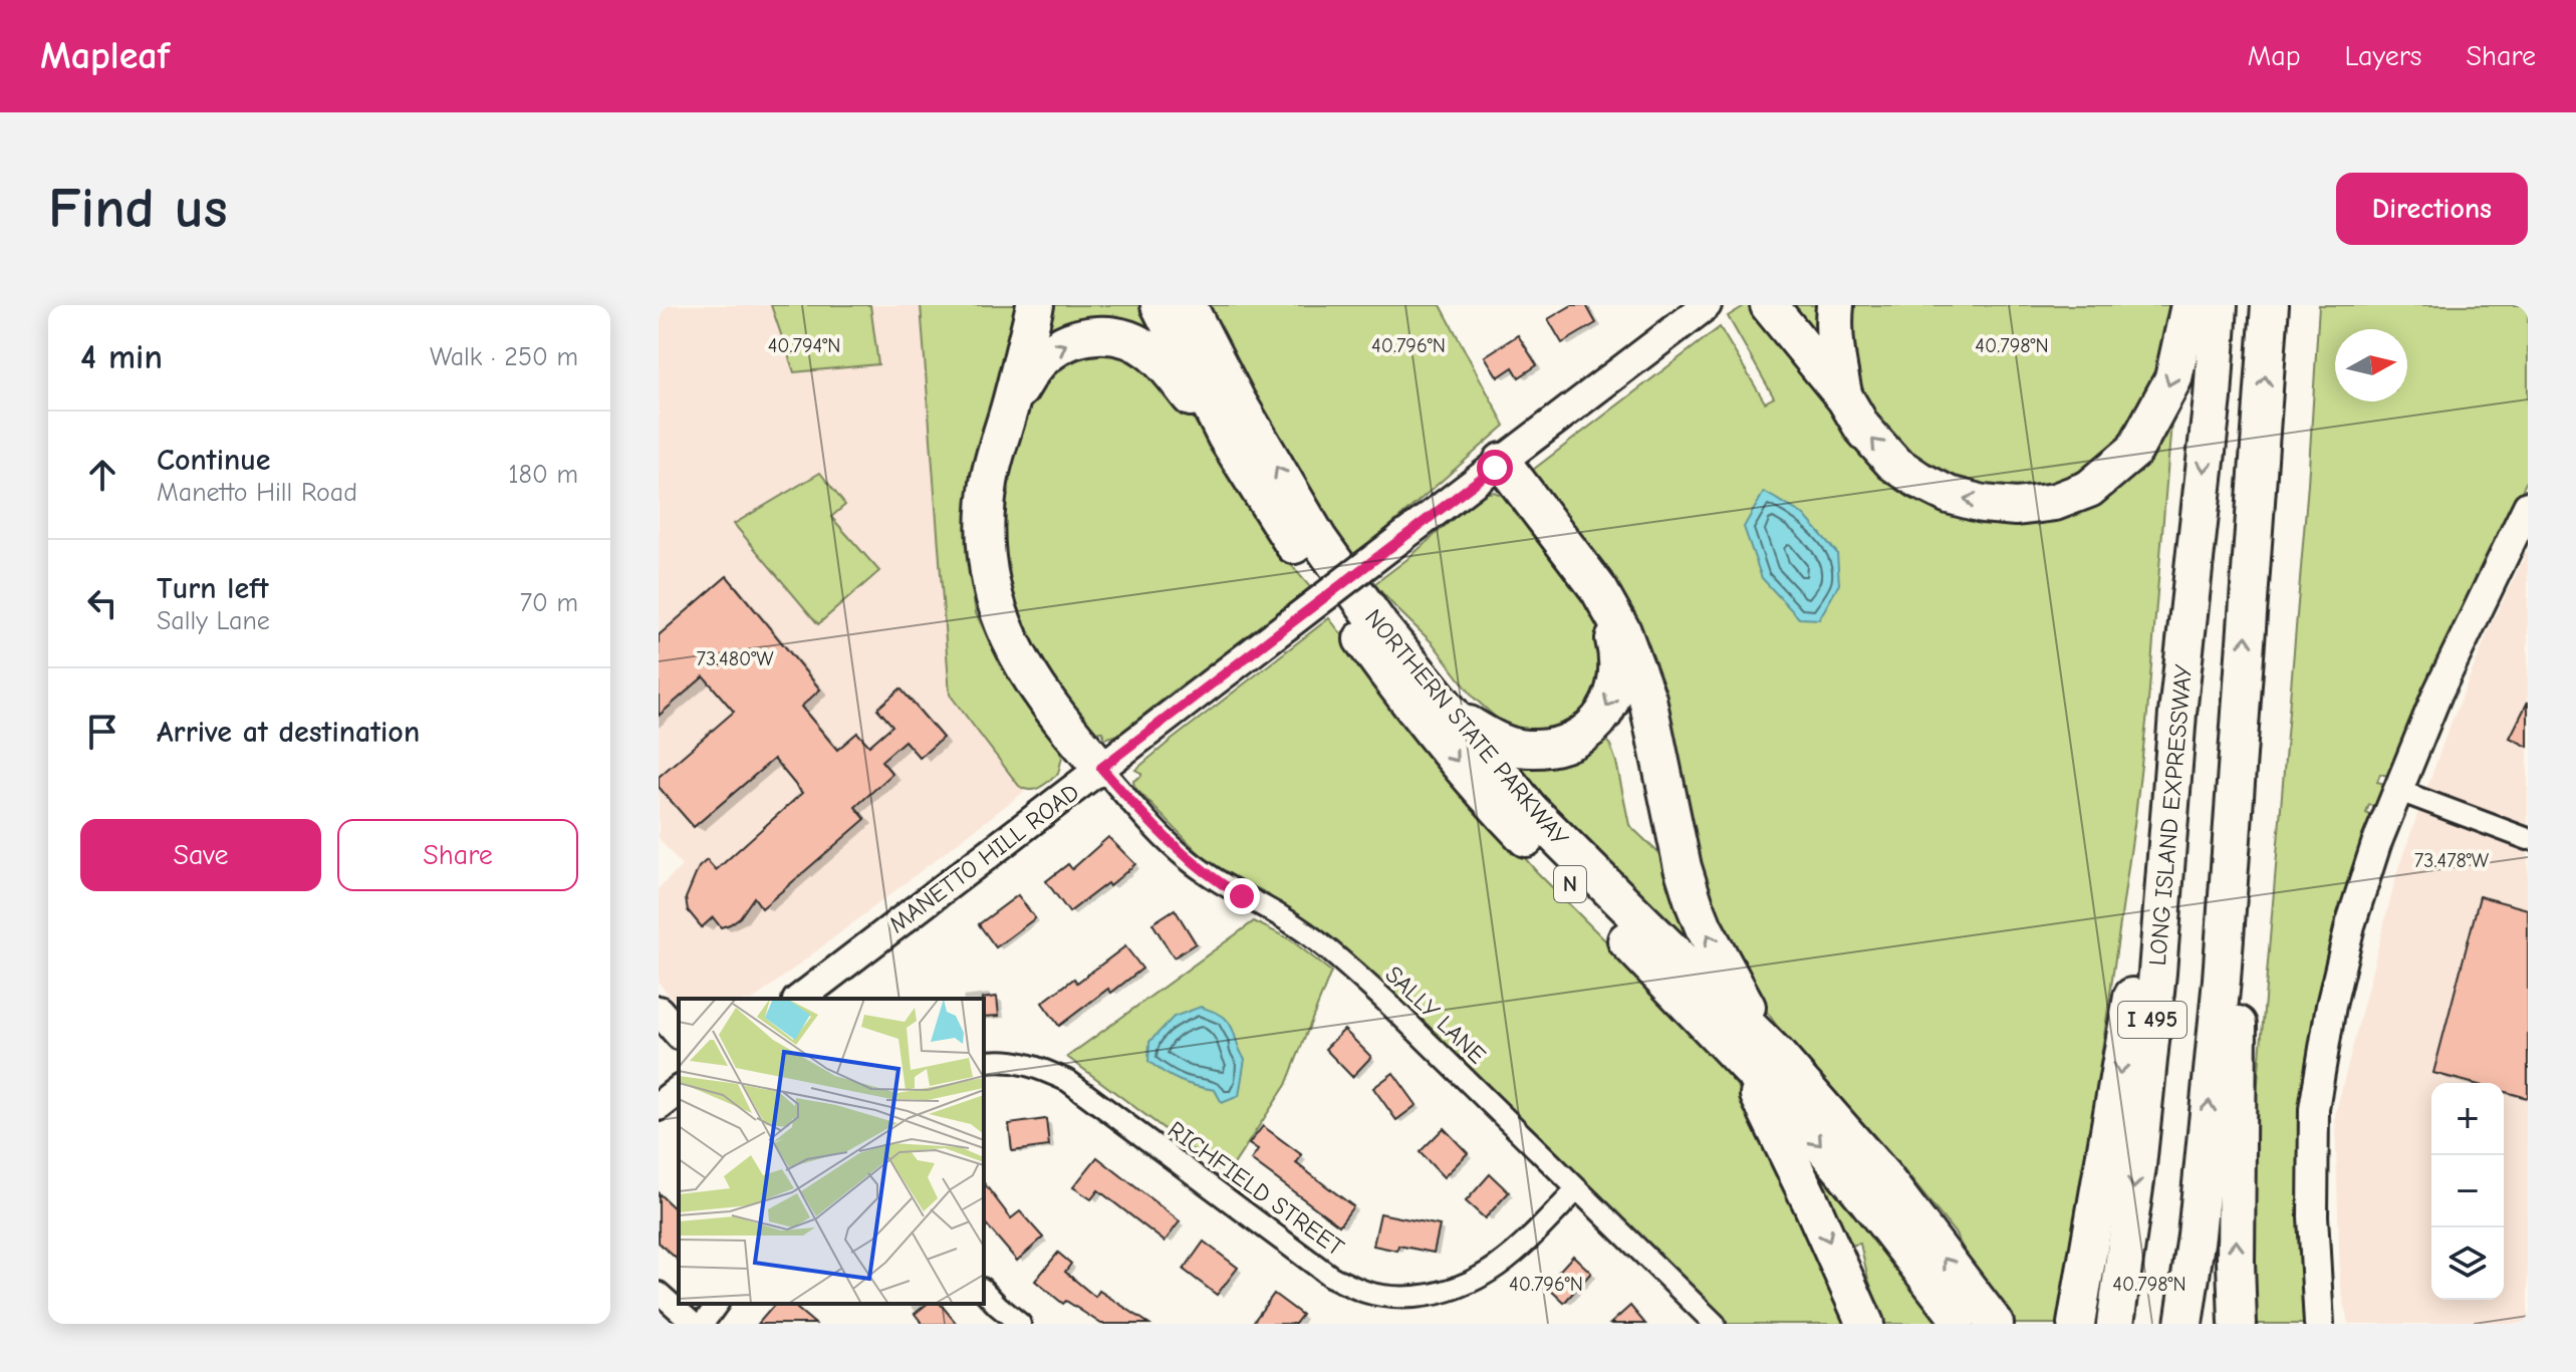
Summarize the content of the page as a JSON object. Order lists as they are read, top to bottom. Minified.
{"streets":{"highway":["NORTHERN STATE PARKWAY","LONG ISLAND EXPRESSWAY","N","I 495"],"main road":["MANETTO HILL ROAD"],"street":["SALLY LANE","RICHFIELD STREET"]},"crossings":[["MANETTO HILL ROAD","SALLY LANE"],["SALLY LANE","RICHFIELD STREET"]],"north":"right","page":{"header":"Mapleaf","nav":["Map","Layers","Share"],"buttons":["Directions",["Save","Share"]],"title":"Find us","heading":["4 min","Walk · 250 m"],"list":[["Continue","Manetto Hill Road","180 m"],["Turn left","Sally Lane","70 m"],"Arrive at destination"],"map_buttons":["+","−"]},"coordinates":["40.794°N","40.796°N","40.798°N","73.480°W","73.478°W"]}
